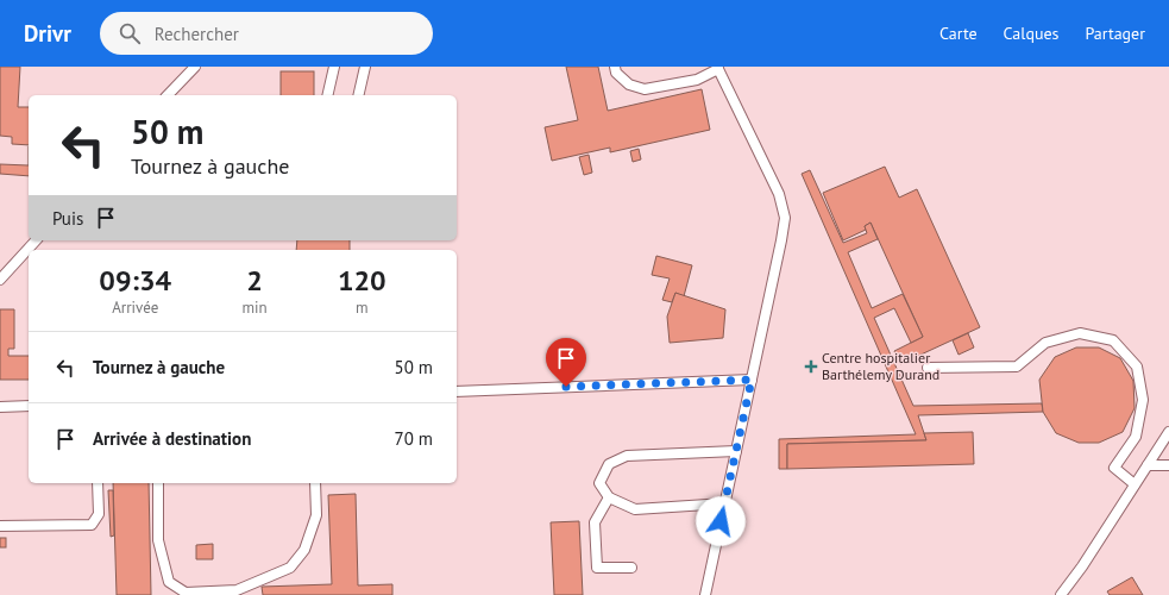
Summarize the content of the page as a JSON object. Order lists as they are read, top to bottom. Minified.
{"places":{"health":["Centre hospitalier Barthélemy Durand"]},"page":{"header":"Drivr","search":"Rechercher","nav":["Carte","Calques","Partager"],"turn":["50 m","Tournez à gauche"],"then":"Puis","eta":["09:34","Arrivée","2","min","120","m"],"list":[{"name":"Tournez à gauche","value":"50 m"},{"name":"Arrivée à destination","value":"70 m"}]}}
